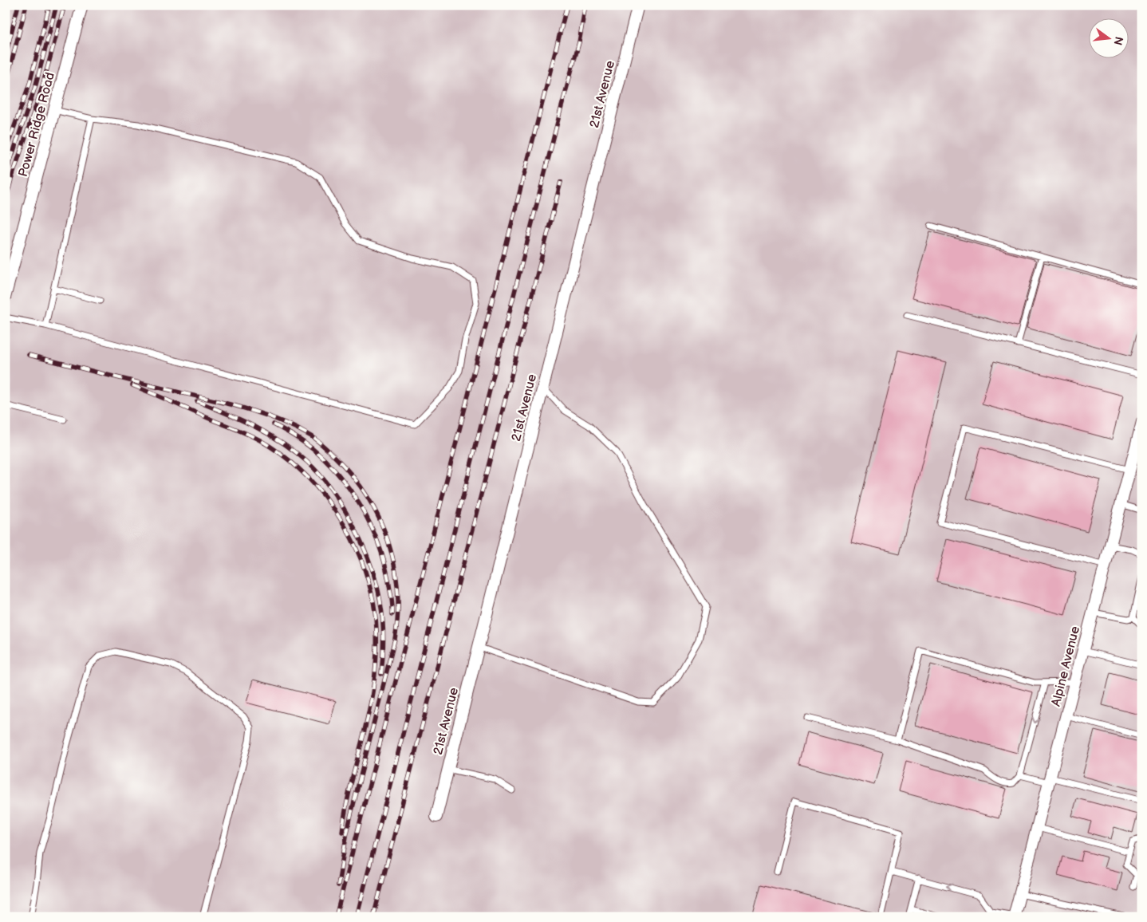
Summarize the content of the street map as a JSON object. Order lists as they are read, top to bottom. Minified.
{"streets":{"street":["21st Avenue","Power Ridge Road","Alpine Avenue"]},"north":"right"}
